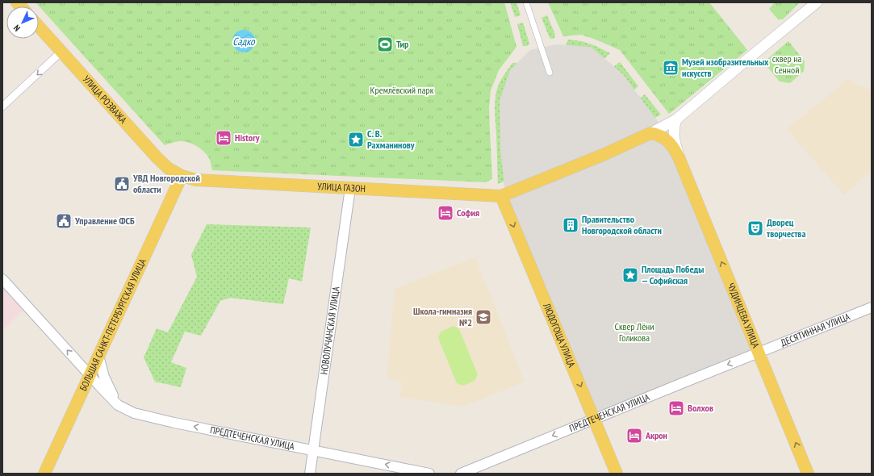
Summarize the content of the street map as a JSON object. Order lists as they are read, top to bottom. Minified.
{"streets":{"main road":["УЛИЦА РОЗВАЖА","УЛИЦА ГАЗОН","ЧУДИНЦЕВА УЛИЦА","БОЛЬШАЯ САНКТ-ПЕТЕРБУРГСКАЯ УЛИЦА","ЛЮДОГОЩА УЛИЦА"],"street":["ДЕСЯТИННАЯ УЛИЦА","НОВОЛУЧАНСКАЯ УЛИЦА","ПРЕДТЕЧЕНСКАЯ УЛИЦА"]},"crossings":[["УЛИЦА РОЗВАЖА","УЛИЦА ГАЗОН"],["УЛИЦА РОЗВАЖА","БОЛЬШАЯ САНКТ-ПЕТЕРБУРГСКАЯ УЛИЦА"],["УЛИЦА ГАЗОН","БОЛЬШАЯ САНКТ-ПЕТЕРБУРГСКАЯ УЛИЦА"],["УЛИЦА ГАЗОН","НОВОЛУЧАНСКАЯ УЛИЦА"],["УЛИЦА ГАЗОН","ЛЮДОГОЩА УЛИЦА"],["ЧУДИНЦЕВА УЛИЦА","ДЕСЯТИННАЯ УЛИЦА"],["ЧУДИНЦЕВА УЛИЦА","ПРЕДТЕЧЕНСКАЯ УЛИЦА"],["БОЛЬШАЯ САНКТ-ПЕТЕРБУРГСКАЯ УЛИЦА","ПРЕДТЕЧЕНСКАЯ УЛИЦА"],["ДЕСЯТИННАЯ УЛИЦА","ПРЕДТЕЧЕНСКАЯ УЛИЦА"],["НОВОЛУЧАНСКАЯ УЛИЦА","ПРЕДТЕЧЕНСКАЯ УЛИЦА"],["ЛЮДОГОЩА УЛИЦА","ПРЕДТЕЧЕНСКАЯ УЛИЦА"]],"one_way":["ЧУДИНЦЕВА УЛИЦА","ЛЮДОГОЩА УЛИЦА","ПРЕДТЕЧЕНСКАЯ УЛИЦА"],"water":["Садко"],"parks":["сквер на Сенной","Кремлёвский парк","Сквер Лёни Голикова"],"places":{"sports":["Тир"],"museum":["Музей изобразительных искусств"],"hotel":["History","София","Волхов","Акрон"],"place":["С. В. Рахманинову","Площадь Победы — Софийская"],"public building":["УВД Новгородской области","Управление ФСБ"],"building":["Правительство Новгородской области"],"theatre":["Дворец творчества"],"school or university":["Школа-гимназия №2"]},"north":"bottom left"}
